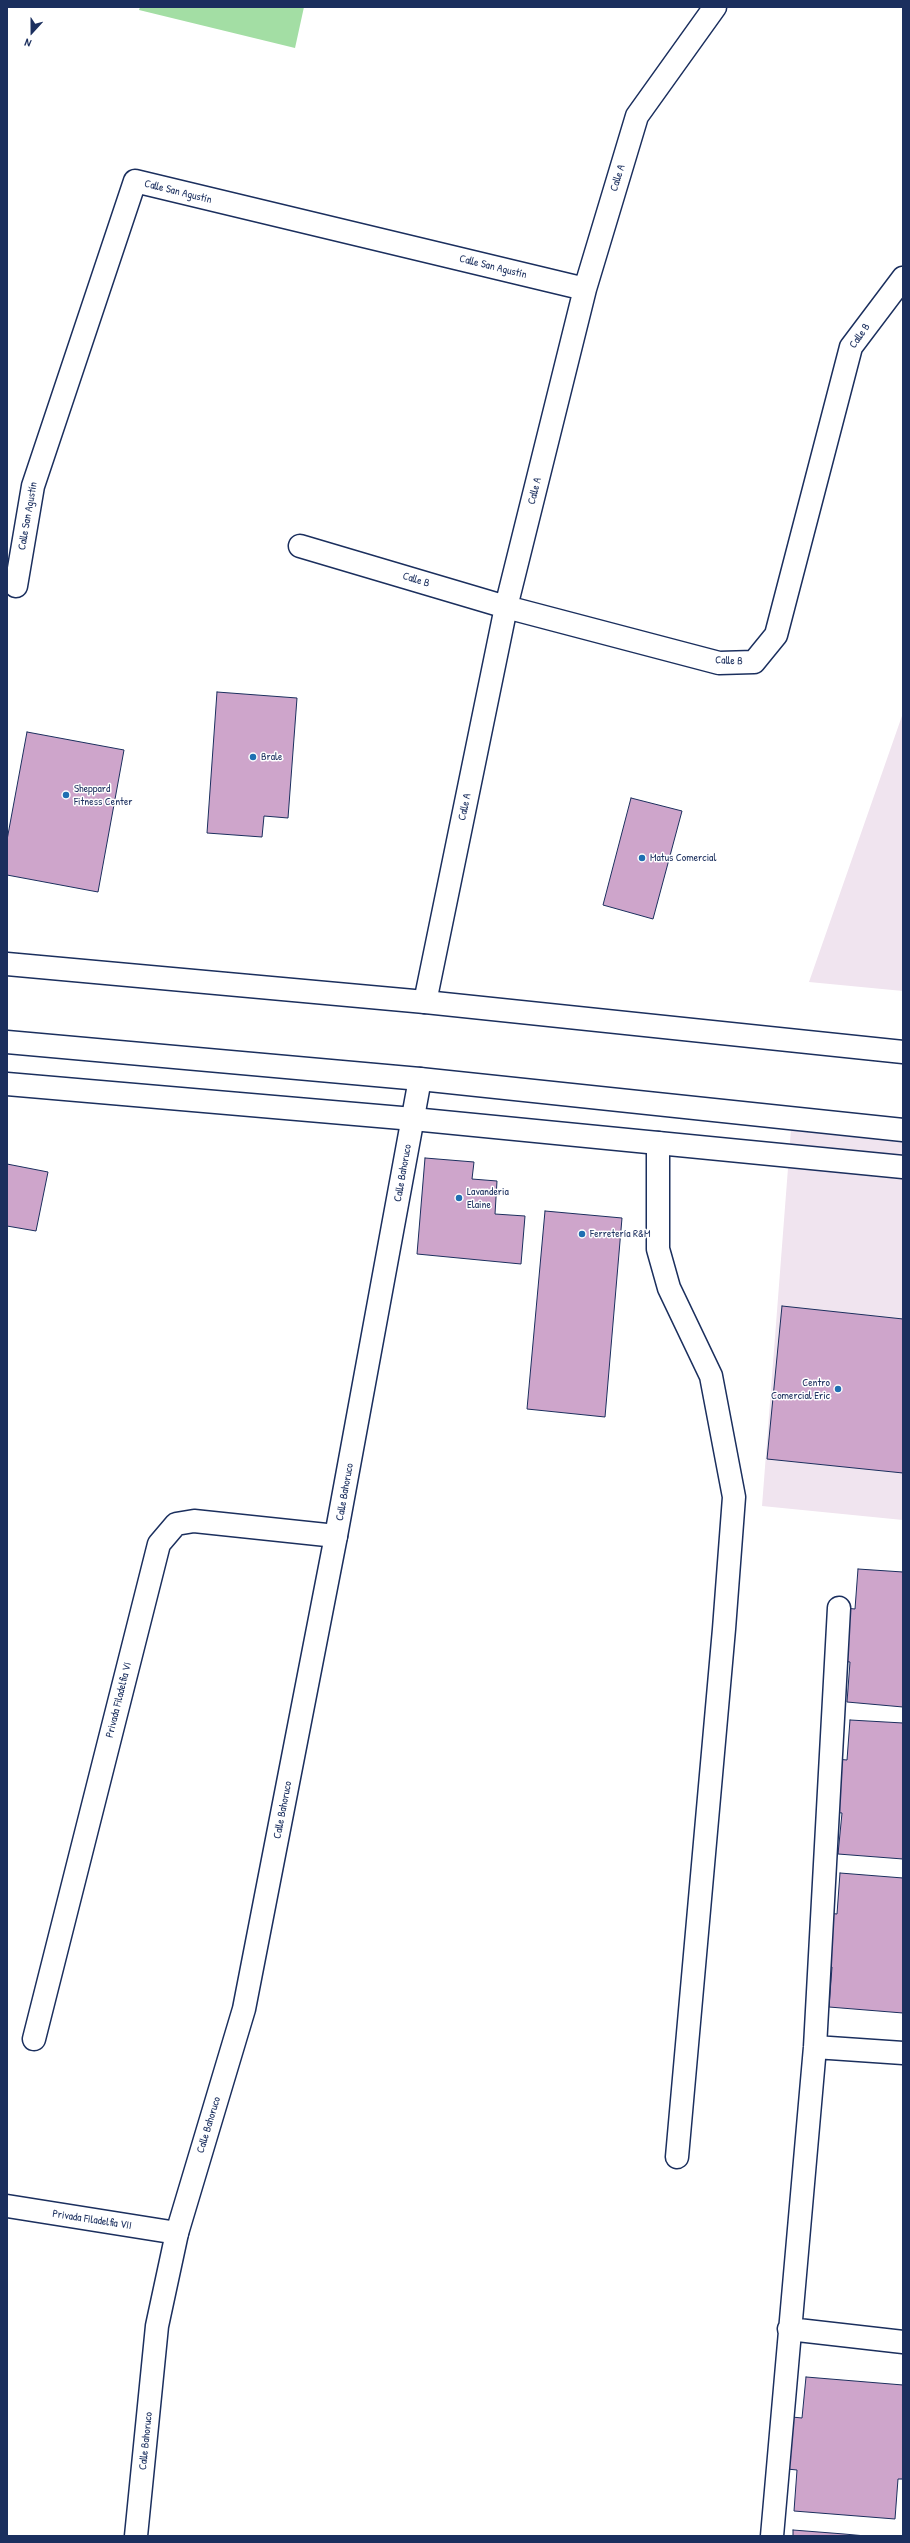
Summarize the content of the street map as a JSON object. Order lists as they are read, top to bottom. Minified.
{"streets":{"street":["Calle A","Calle San Agustín","Calle B","Calle Bahoruco","Privada Filadelfia VI","Privada Filadelfia VII"]},"crossings":[["Calle A","Calle San Agustín"],["Calle A","Calle B"],["Calle Bahoruco","Privada Filadelfia VI"],["Calle Bahoruco","Privada Filadelfia VII"]],"places":["Brale","Sheppard Fitness Center","Matus Comercial","Lavanderia Elaine","Ferretería R&M","Centro Comercial Eric"],"north":"bottom"}
